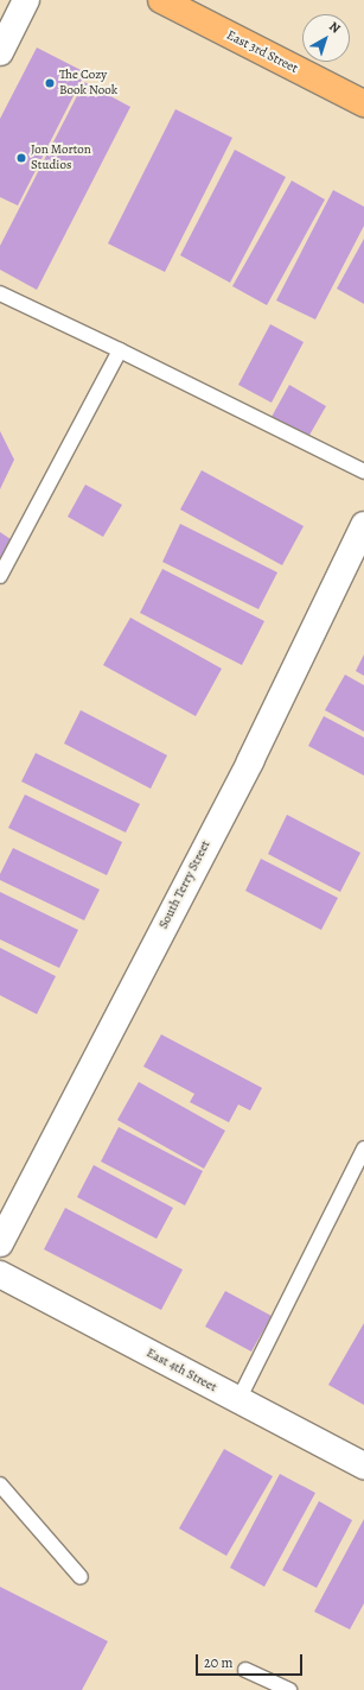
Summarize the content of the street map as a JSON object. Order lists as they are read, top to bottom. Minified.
{"streets":{"main road":["East 3rd Street"],"street":["South Terry Street","East 4th Street"]},"places":["The Cozy Book Nook","Jon Morton Studios"],"scale_bar":"20 m","north":"top right"}
